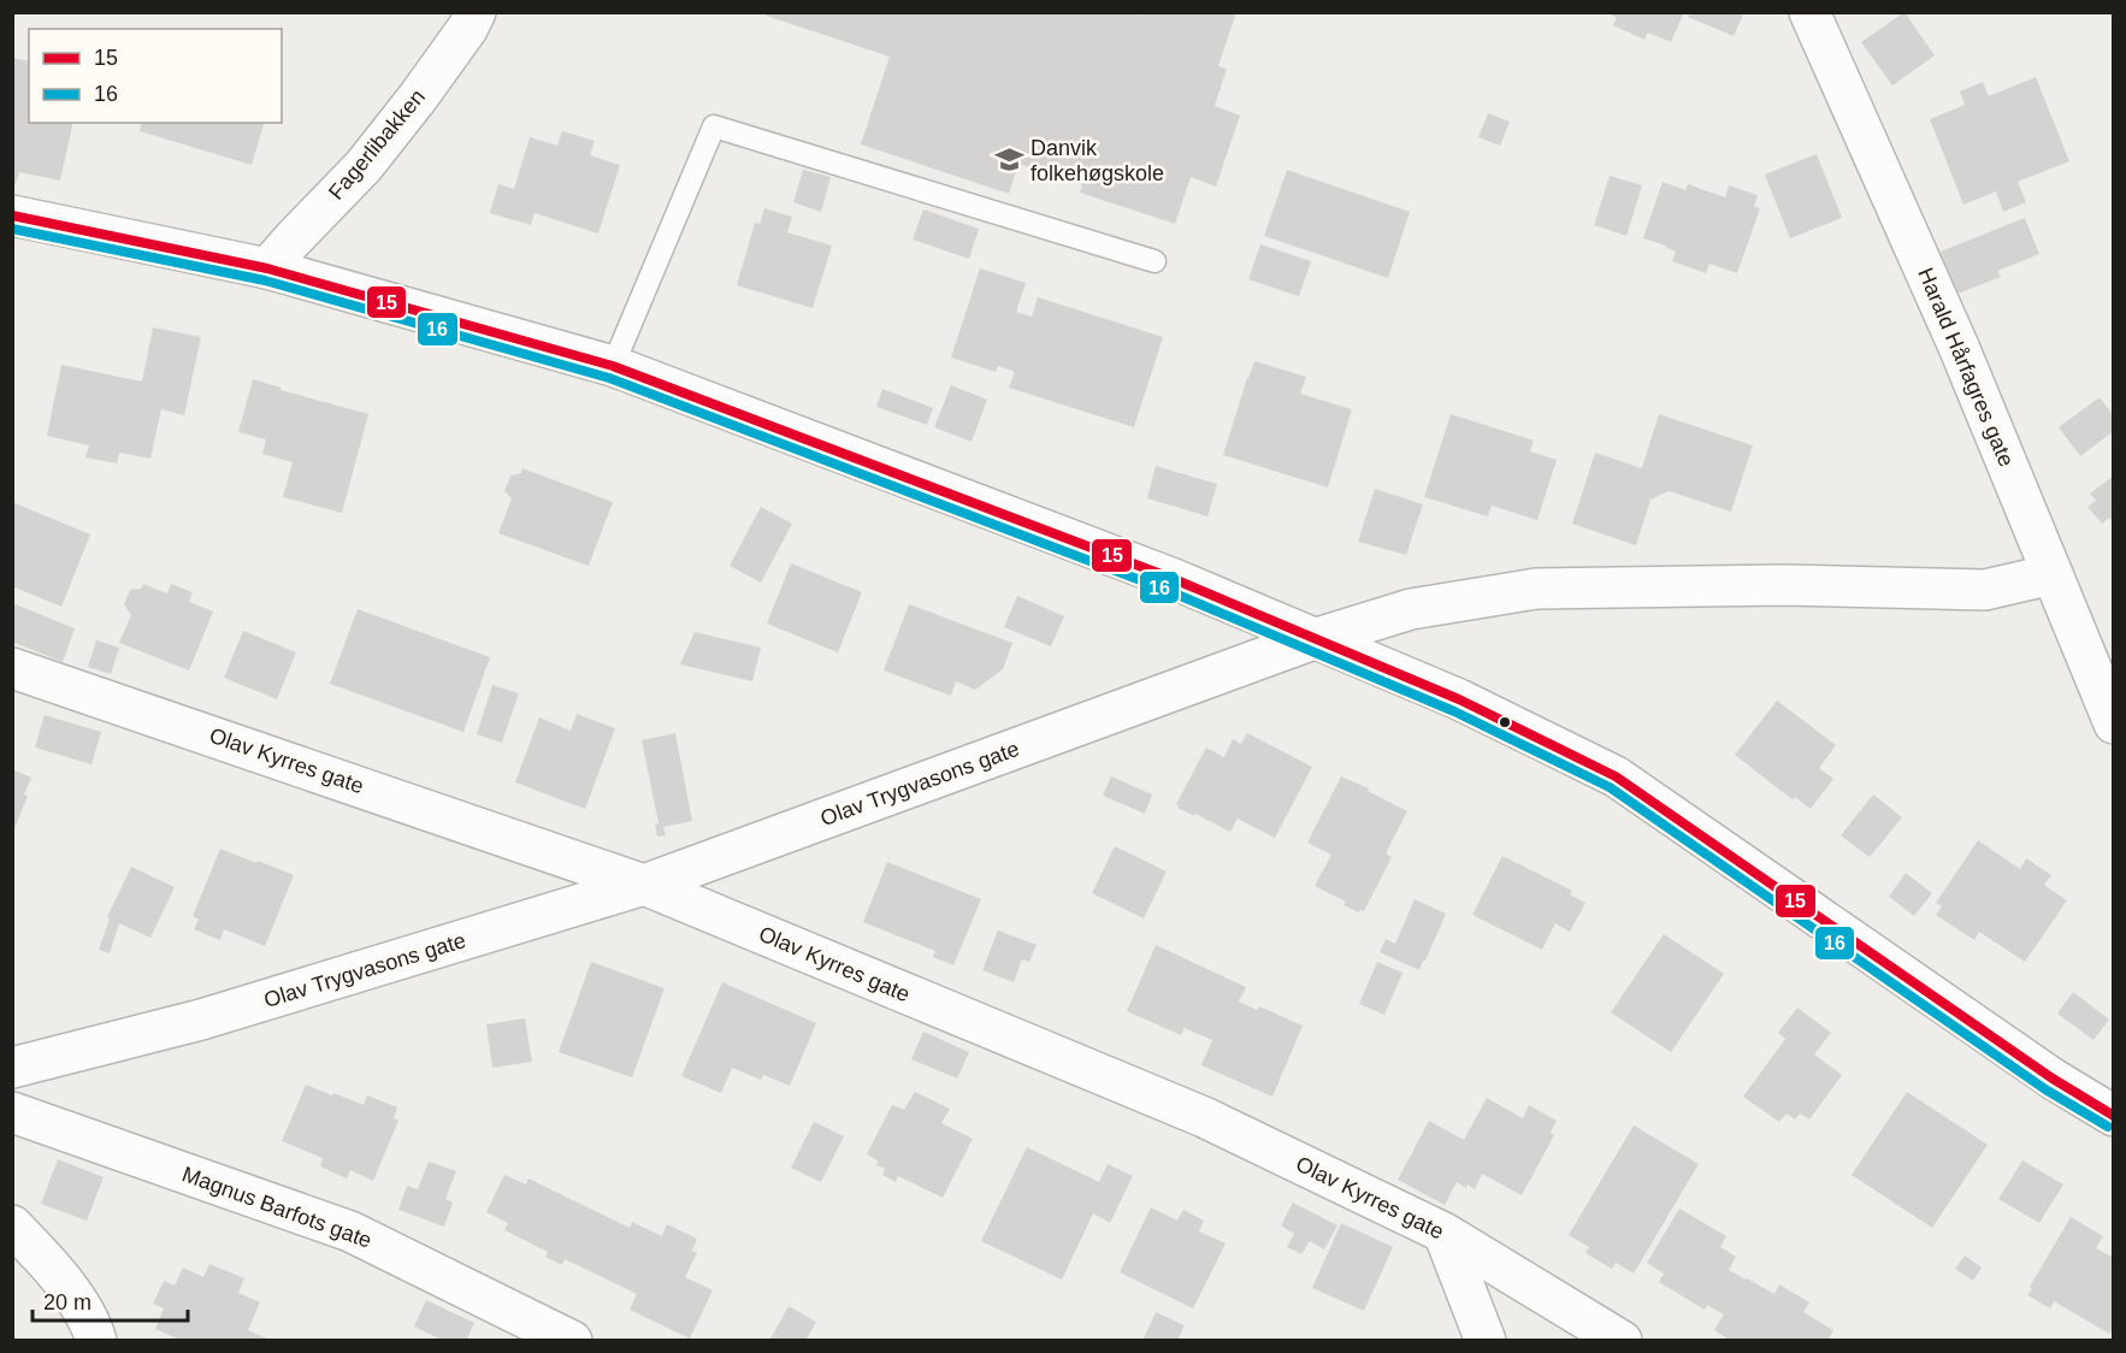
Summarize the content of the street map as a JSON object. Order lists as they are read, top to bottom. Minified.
{"streets":{"street":["Fagerlibakken","Harald Hårfagres gate","Olav Kyrres gate","Olav Trygvasons gate","Magnus Barfots gate"]},"crossings":[["Harald Hårfagres gate","Olav Trygvasons gate"],["Olav Kyrres gate","Olav Trygvasons gate"]],"places":{"school or university":["Danvik folkehøgskole"]},"lines":["transit line 15","transit line 16"],"legend":["15","16"],"scale_bar":"20 m"}
